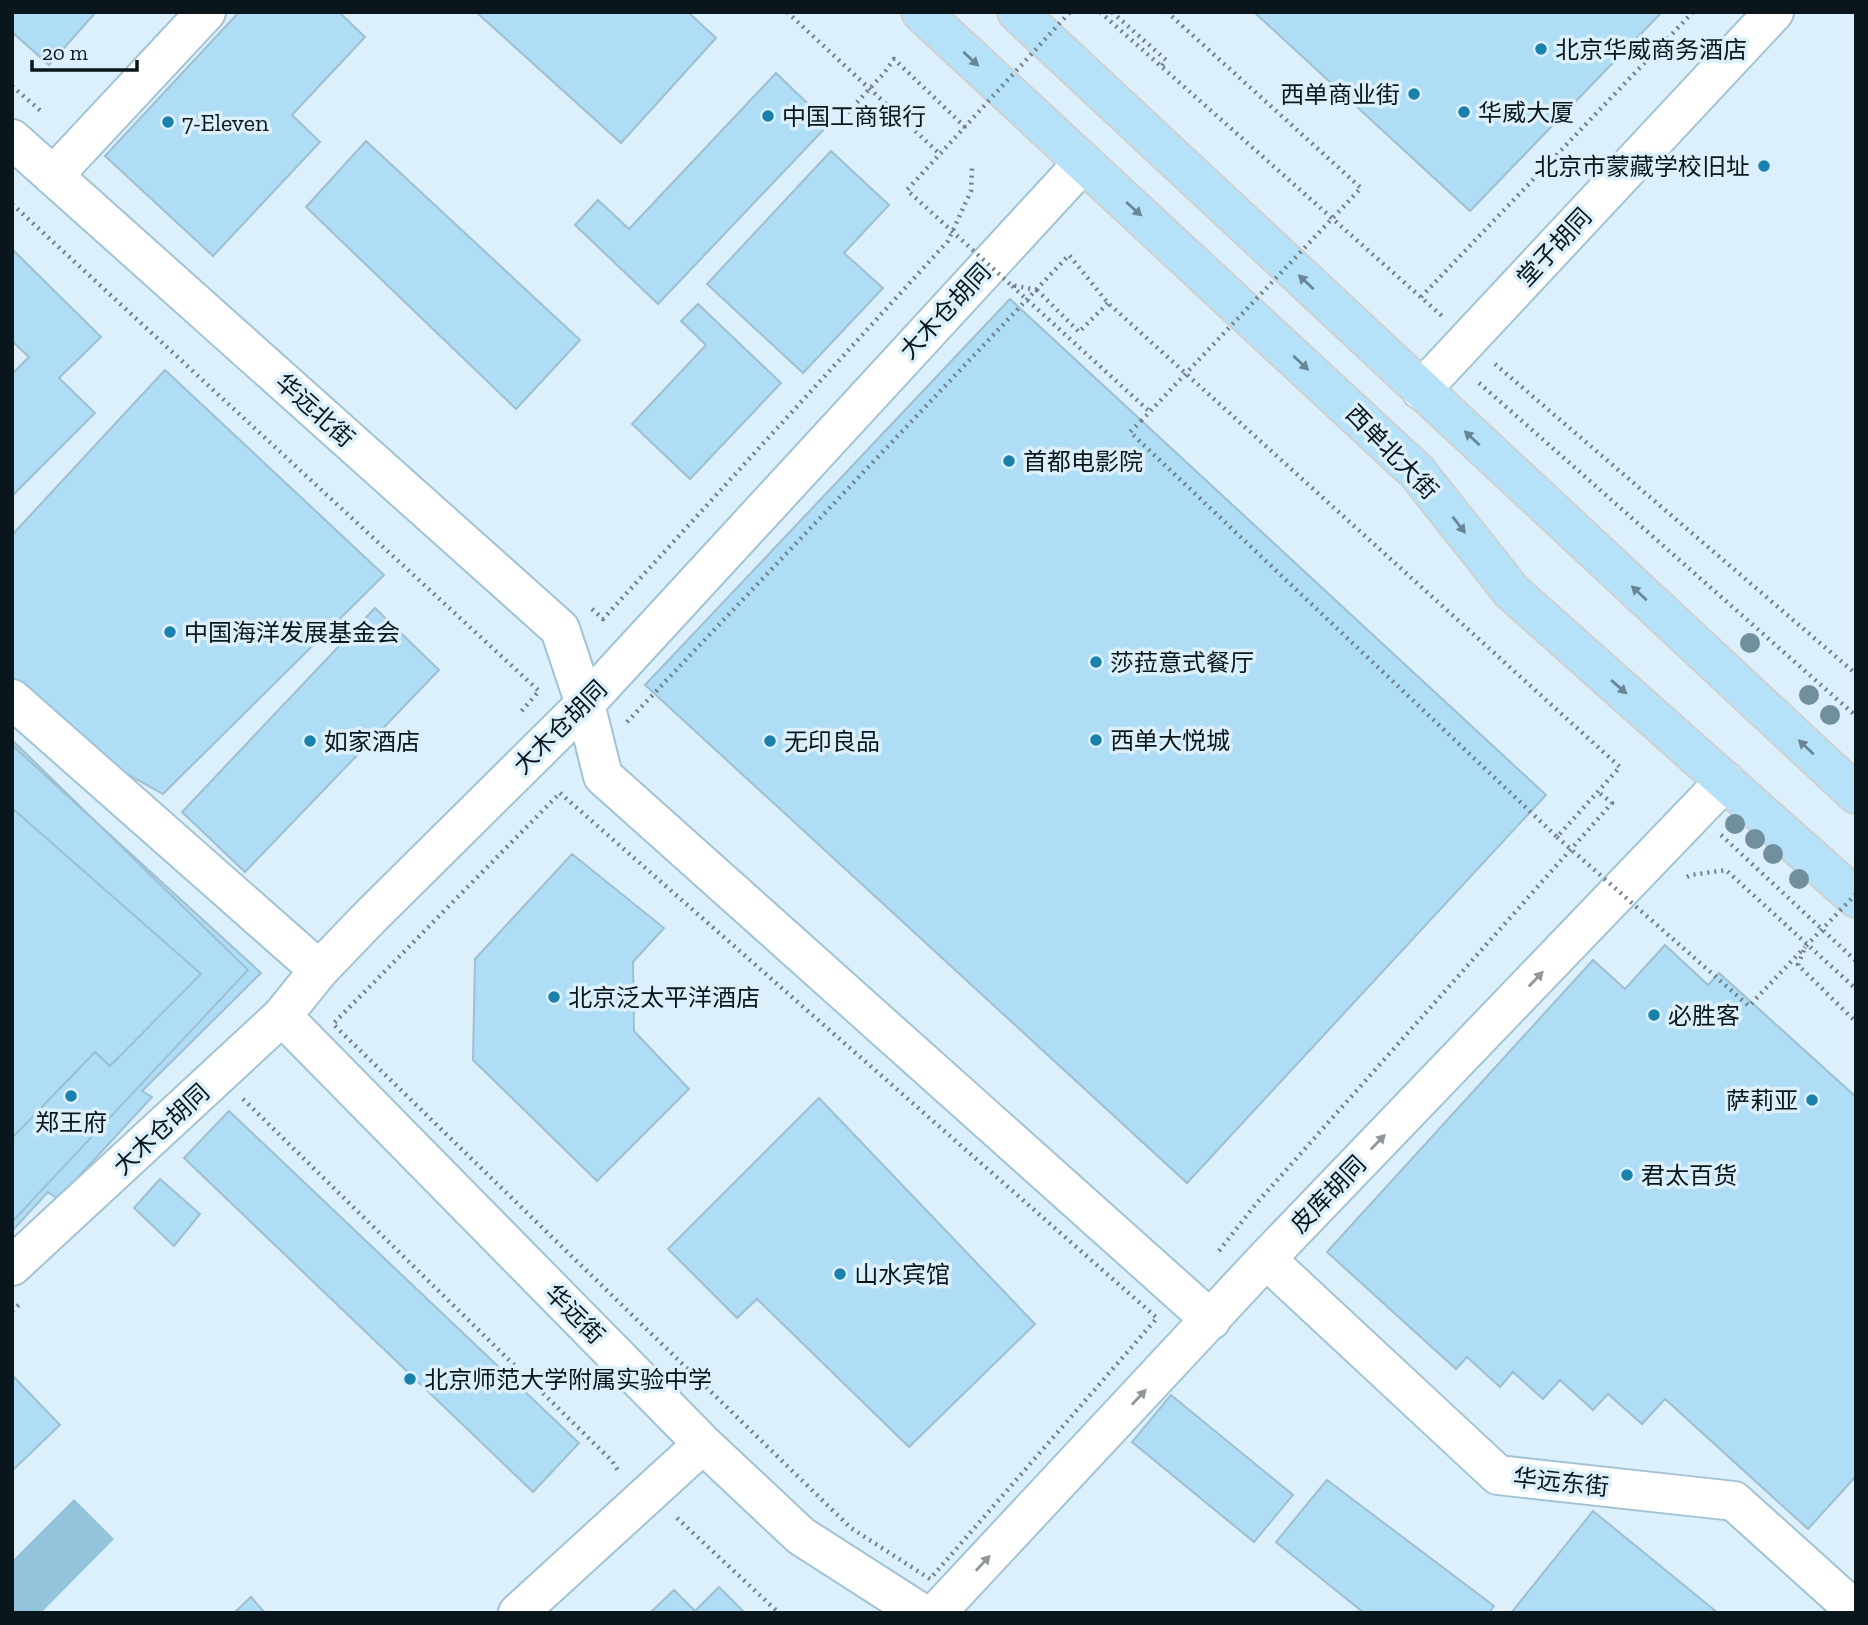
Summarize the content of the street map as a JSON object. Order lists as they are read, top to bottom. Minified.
{"streets":{"main road":["西单北大街"],"street":["堂子胡同","大木仓胡同","华远北街","皮库胡同","华远街","华远东街"]},"crossings":[["大木仓胡同","华远北街"],["大木仓胡同","西单北大街"],["大木仓胡同","华远街"],["华远北街","皮库胡同"],["西单北大街","皮库胡同"],["皮库胡同","华远街"],["皮库胡同","华远东街"]],"one_way":["皮库胡同"],"places":["北京华威商务酒店","西单商业街","华威大厦","中国工商银行","7-Eleven","北京市蒙藏学校旧址","首都电影院","中国海洋发展基金会","莎菈意式餐厅","西单大悦城","如家酒店","无印良品","北京泛太平洋酒店","必胜客","郑王府","萨莉亚","君太百货","山水宾馆","北京师范大学附属实验中学"],"scale_bar":"20 m"}
